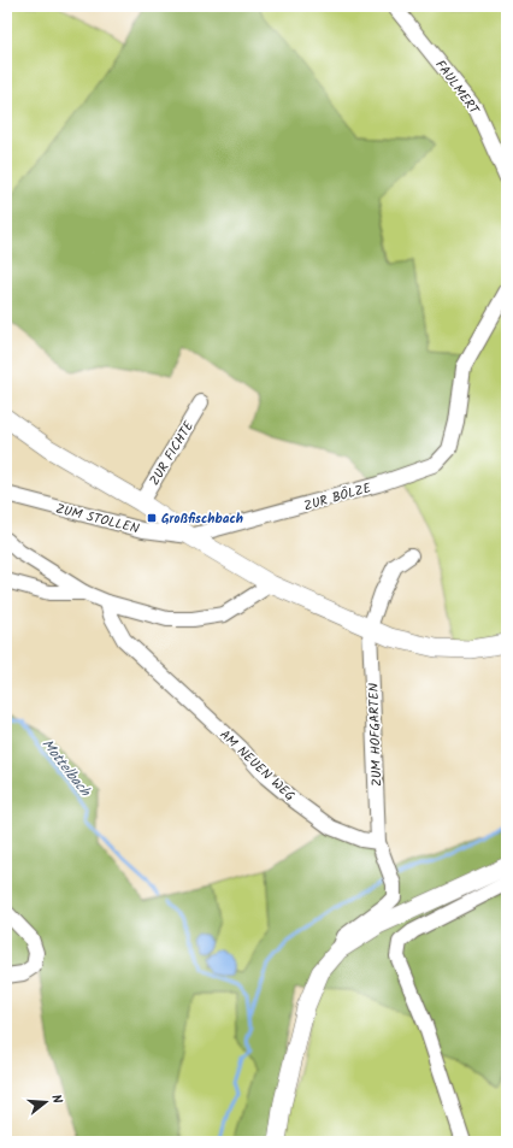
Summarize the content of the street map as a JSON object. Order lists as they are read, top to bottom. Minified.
{"streets":{"street":["FAULMERT","ZUR FICHTE","ZUR BÖLZE","ZUM STOLLEN","ZUM HOFGARTEN","AM NEUEN WEG"]},"crossings":[["ZUR BÖLZE","ZUM STOLLEN"],["ZUM HOFGARTEN","AM NEUEN WEG"]],"water":["Mottelbach"],"places":{"transit":["Großfischbach"]},"north":"right"}
